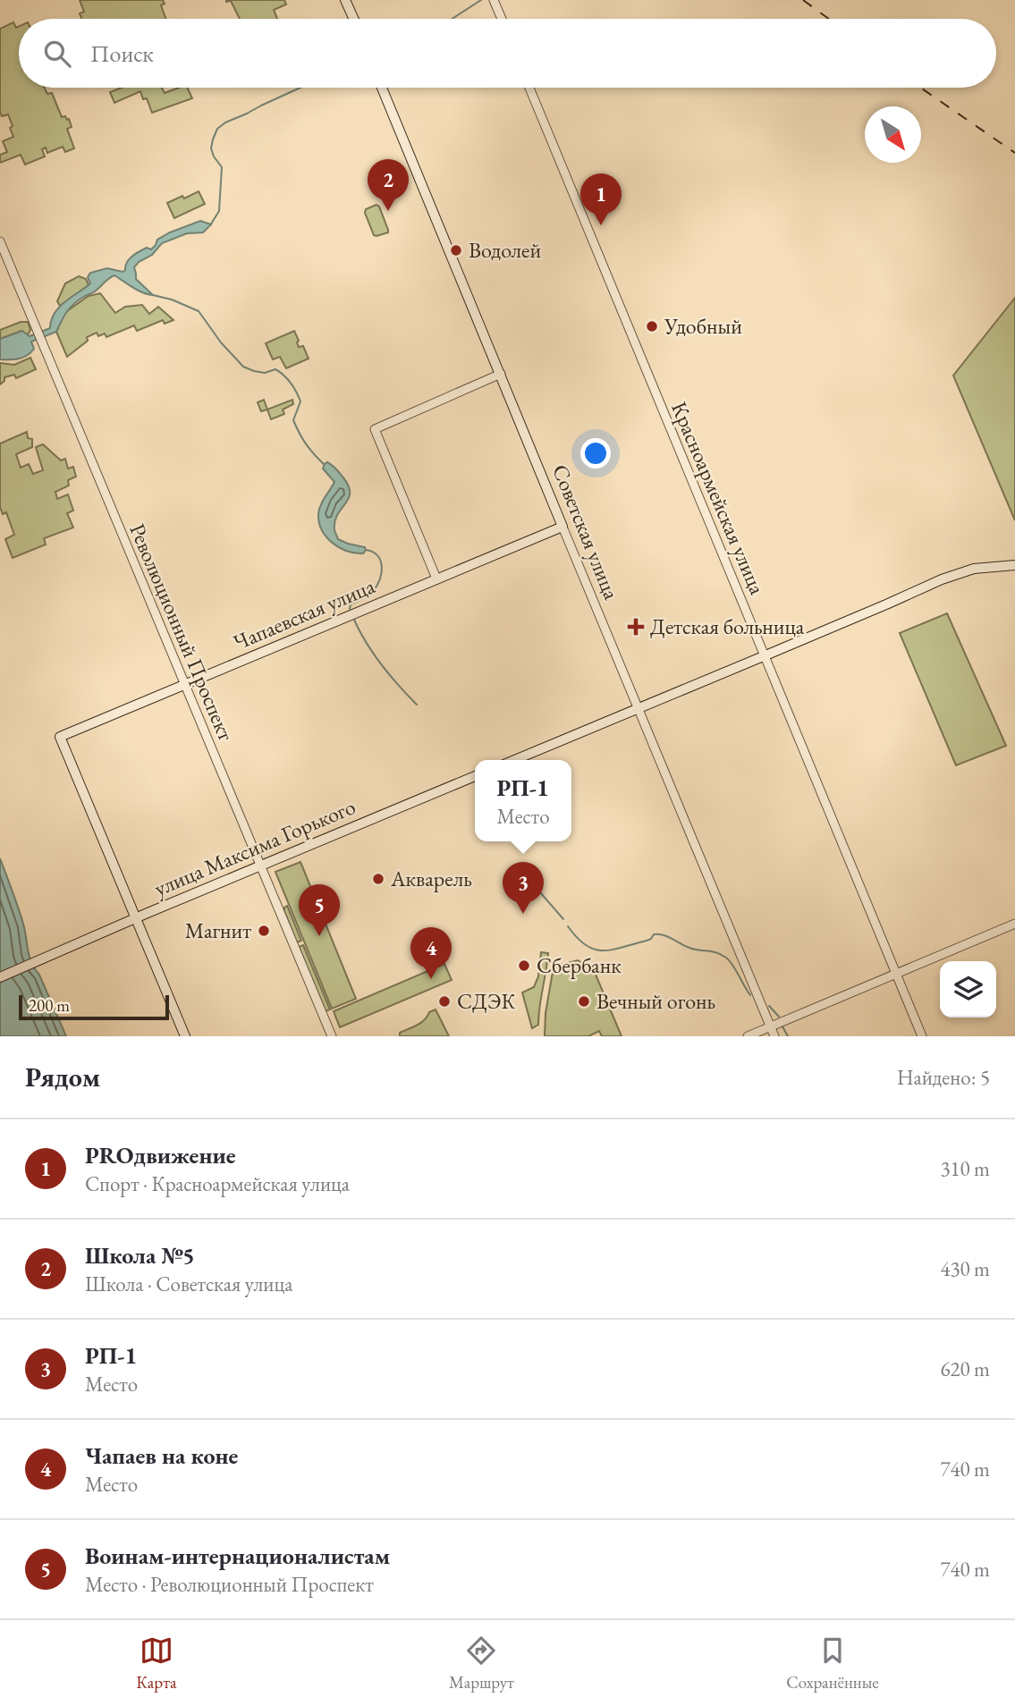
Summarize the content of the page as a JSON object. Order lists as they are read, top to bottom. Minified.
{"streets":{"main road":["Советская улица","Чапаевская улица","улица Максима Горького"],"street":["Красноармейская улица","Революционный Проспект"]},"crossings":[["Советская улица","Чапаевская улица"],["Чапаевская улица","Революционный Проспект"],["Чапаевская улица","улица Максима Горького"],["Революционный Проспект","улица Максима Горького"]],"places":{"other":["Водолей","Удобный","Акварель","Магнит","Сбербанк","СДЭК","Вечный огонь"],"health":["Детская больница"]},"scale_bar":"200 m","north":"bottom right","page":{"search":"Поиск","pins":["2","1","3","5","4"],"popup":["РП-1","Место"],"scale":"200 m","heading":["Рядом","Найдено: 5"],"list":[{"mark":"1","name":"PROдвижение","note":"Спорт · Красноармейская улица","value":"310 m"},{"mark":"2","name":"Школа №5","note":"Школа · Советская улица","value":"430 m"},{"mark":"3","name":"РП-1","note":"Место","value":"620 m"},{"mark":"4","name":"Чапаев на коне","note":"Место","value":"740 m"},{"mark":"5","name":"Воинам-интернационалистам","note":"Место · Революционный Проспект","value":"740 m"}],"nav":["Карта","Маршрут","Сохранённые"]}}
